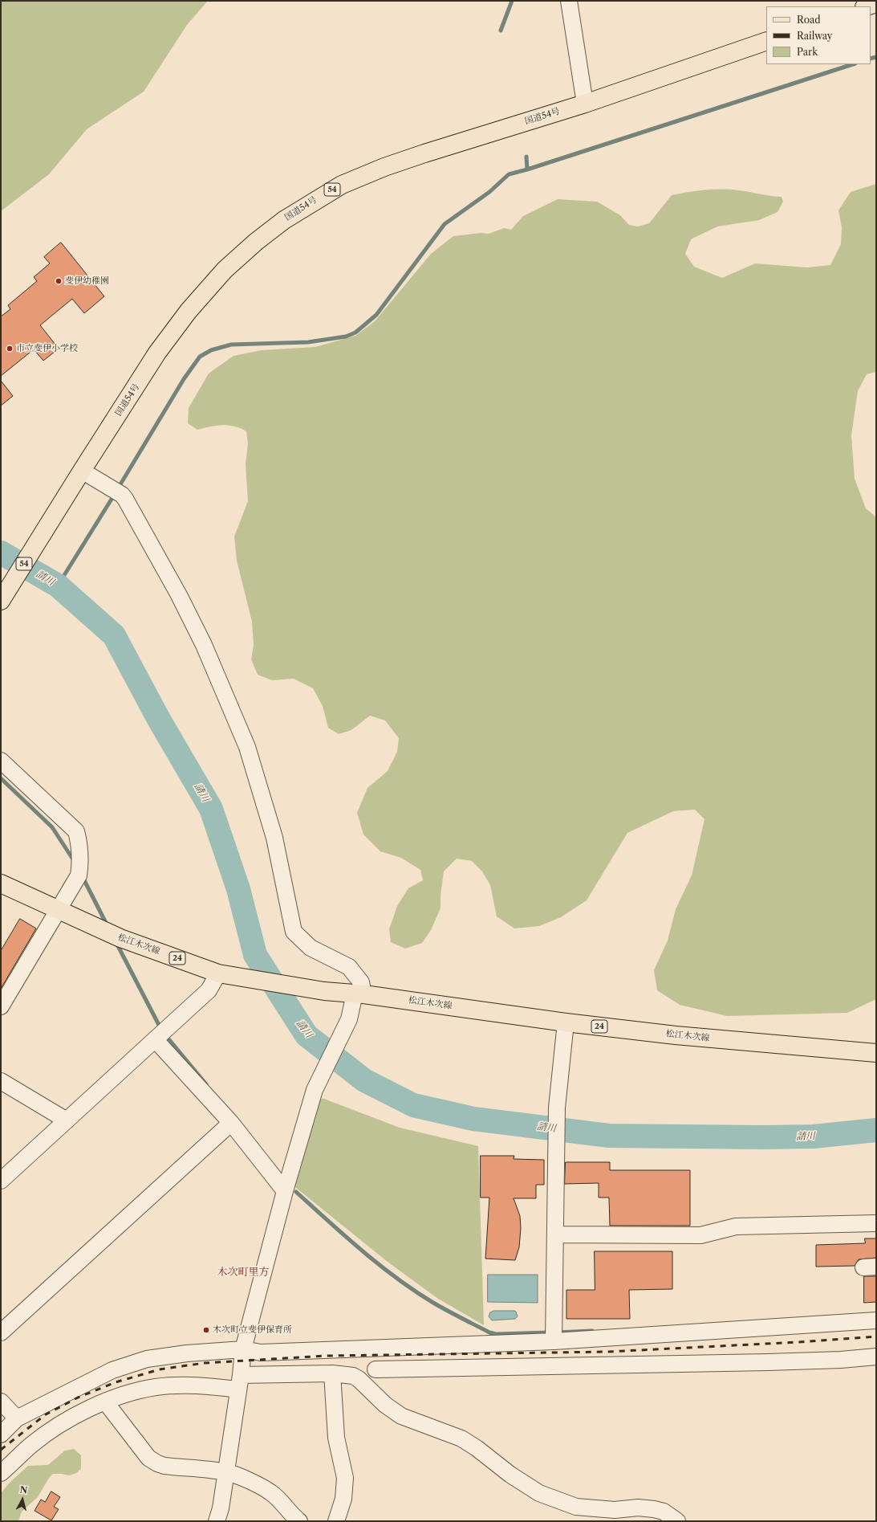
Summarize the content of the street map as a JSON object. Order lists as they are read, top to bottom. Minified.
{"streets":{"main road":["国道54号","54","松江木次線","24"]},"districts":["木次町里方"],"water":["請川"],"places":["斐伊幼稚園","市立斐伊小学校","木次町立斐伊保育所"],"legend":["Road","Railway","Park"],"north":"top"}
